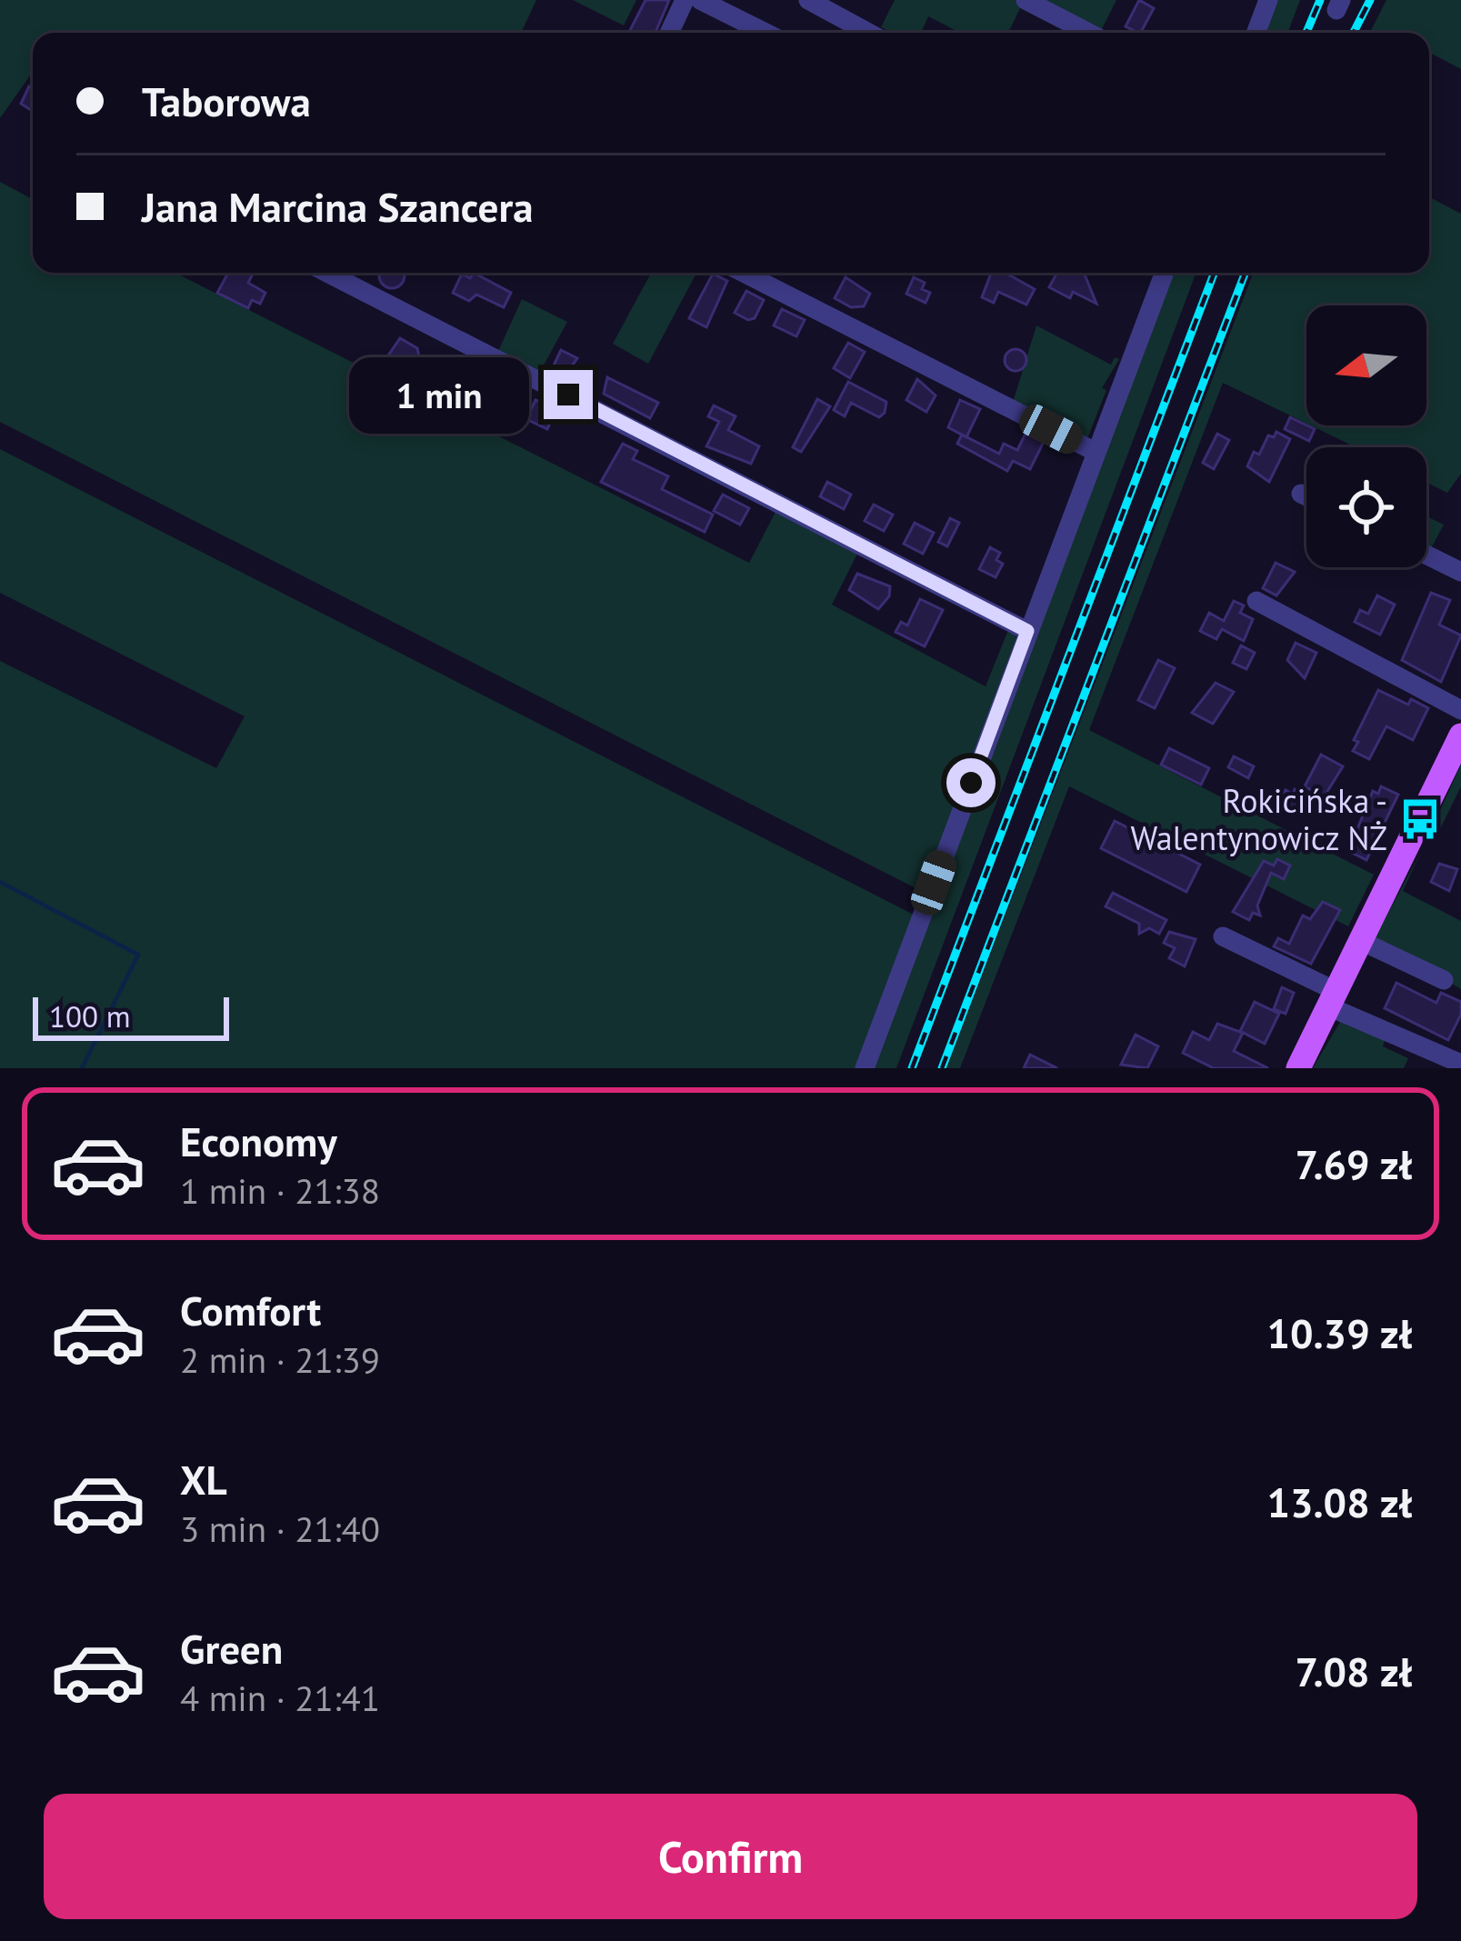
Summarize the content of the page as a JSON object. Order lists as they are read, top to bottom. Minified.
{"places":{"bus stop":["Rokicińska - Walentynowicz NŻ"]},"scale_bar":"100 m","north":"left","page":{"banner":["Taborowa","Jana Marcina Szancera"],"bubble":"1 min","scale":"100 m","list":[{"name":"Economy","note":"1 min · 21:38","value":"7.69 zł"},{"name":"Comfort","note":"2 min · 21:39","value":"10.39 zł"},{"name":"XL","note":"3 min · 21:40","value":"13.08 zł"},{"name":"Green","note":"4 min · 21:41","value":"7.08 zł"}],"buttons":"Confirm"}}
